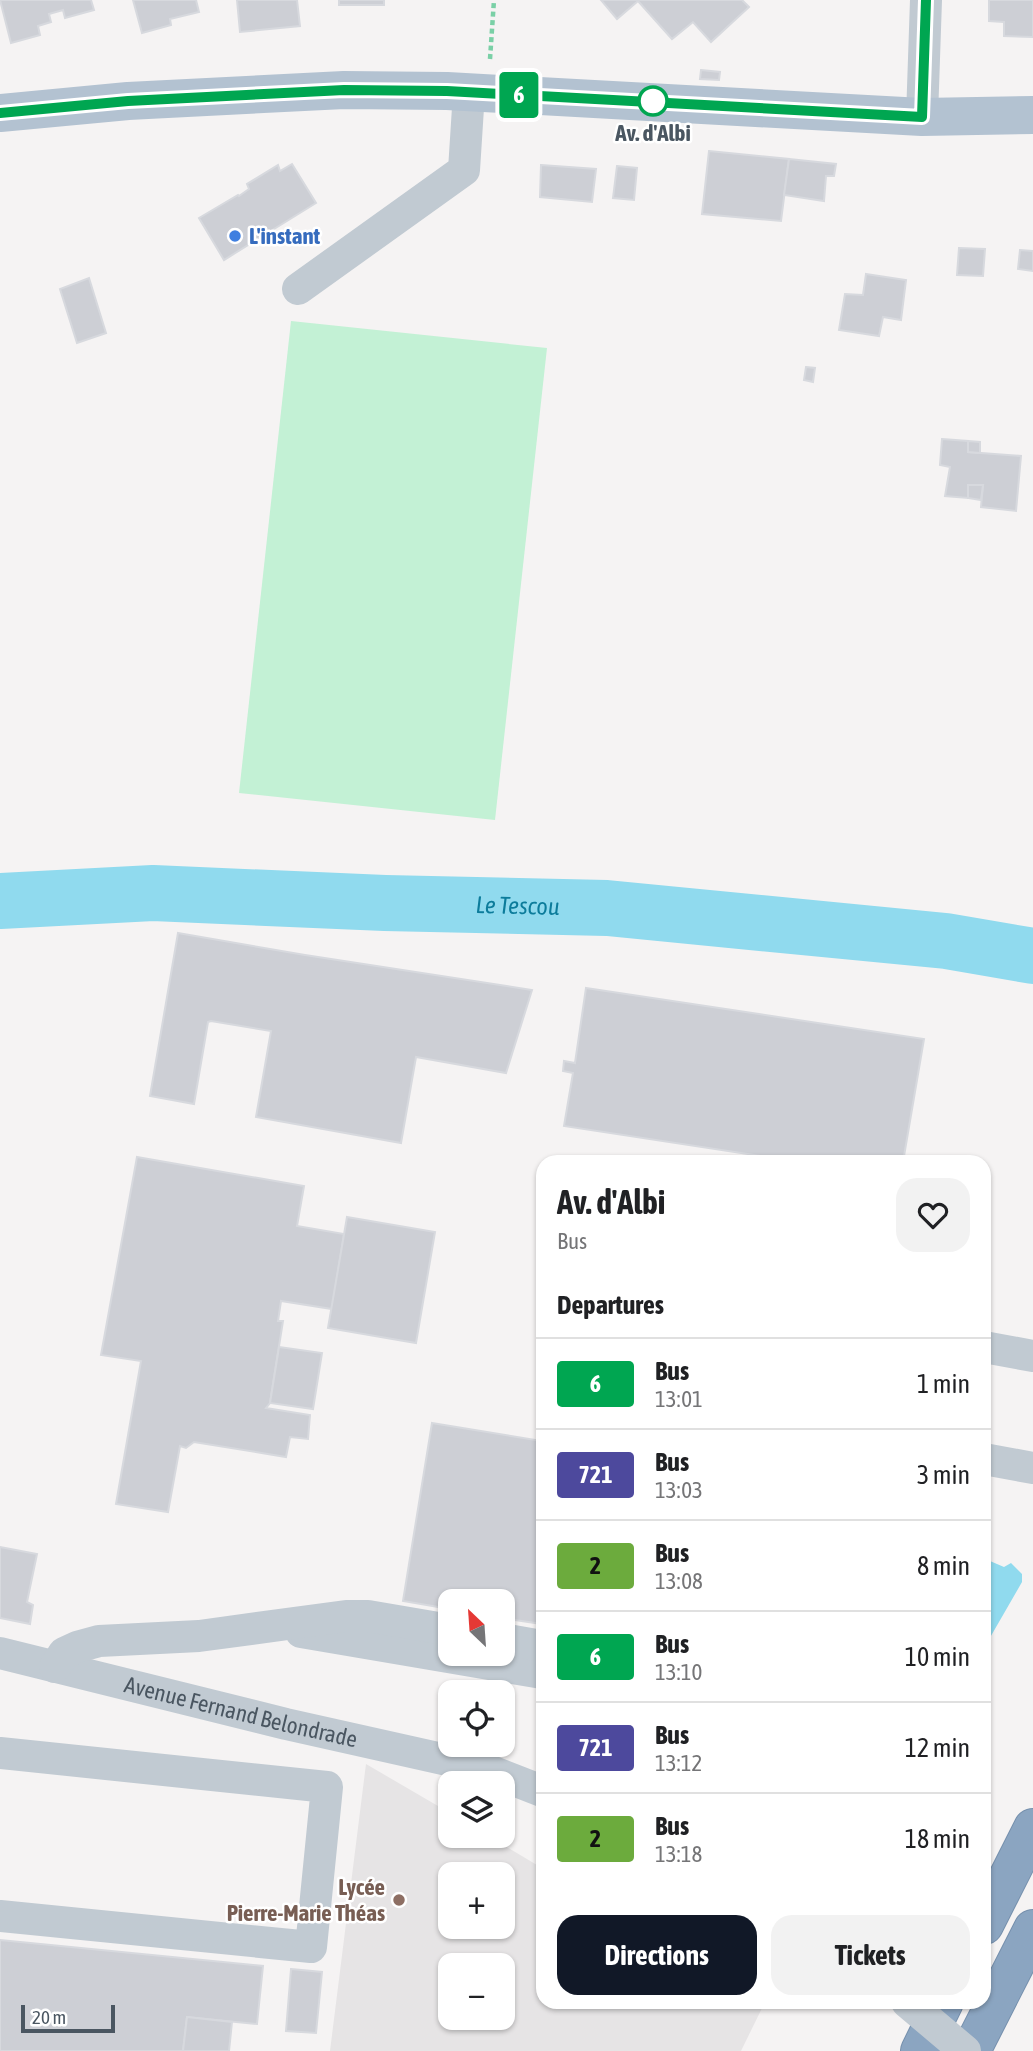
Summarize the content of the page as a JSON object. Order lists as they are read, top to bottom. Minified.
{"streets":{"street":["Avenue Fernand Belondrade"]},"water":["Le Tescou"],"places":["Av. d'Albi","L'instant","Lycée Pierre-Marie Théas"],"lines":["bus line 6"],"scale_bar":"20 m","north":"top left","page":{"on_map":"6","heading":[["Av. d'Albi","Bus"],"Departures"],"list":[{"mark":"6","name":"Bus","note":"13:01","value":"1 min"},{"mark":"721","name":"Bus","note":"13:03","value":"3 min"},{"mark":"2","name":"Bus","note":"13:08","value":"8 min"},{"mark":"6","name":"Bus","note":"13:10","value":"10 min"},{"mark":"721","name":"Bus","note":"13:12","value":"12 min"},{"mark":"2","name":"Bus","note":"13:18","value":"18 min"}],"map_buttons":["+","−"],"buttons":["Directions","Tickets"],"scale":"20 m"}}
